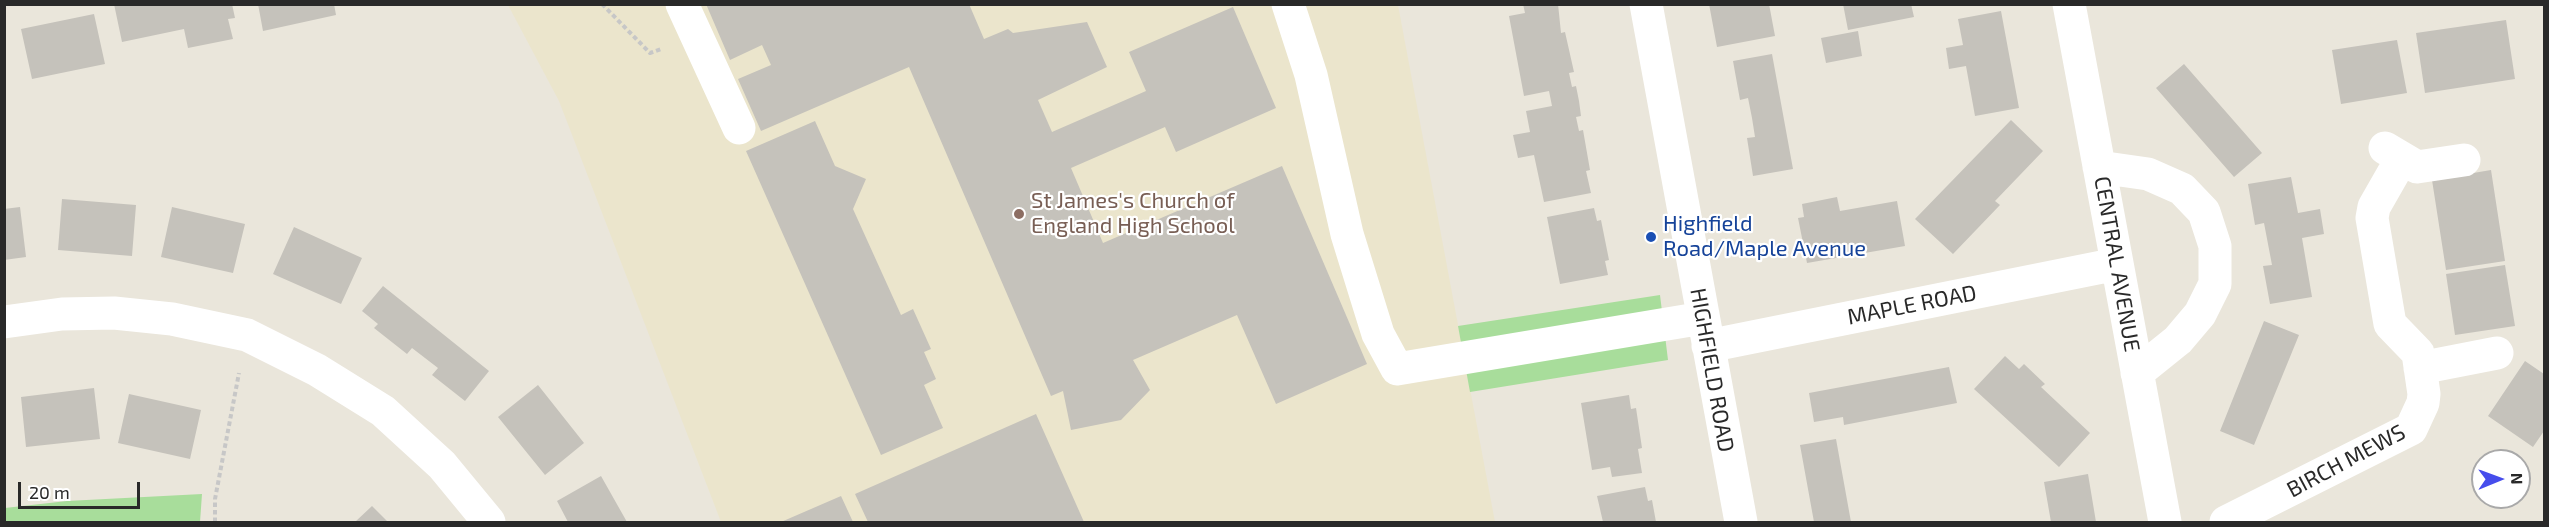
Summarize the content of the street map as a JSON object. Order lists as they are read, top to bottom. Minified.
{"streets":{"street":["CENTRAL AVENUE","MAPLE ROAD","HIGHFIELD ROAD","BIRCH MEWS"]},"crossings":[["CENTRAL AVENUE","MAPLE ROAD"],["MAPLE ROAD","HIGHFIELD ROAD"]],"places":["St James's Church of England High School","Highfield Road/Maple Avenue"],"scale_bar":"20 m","north":"right"}
